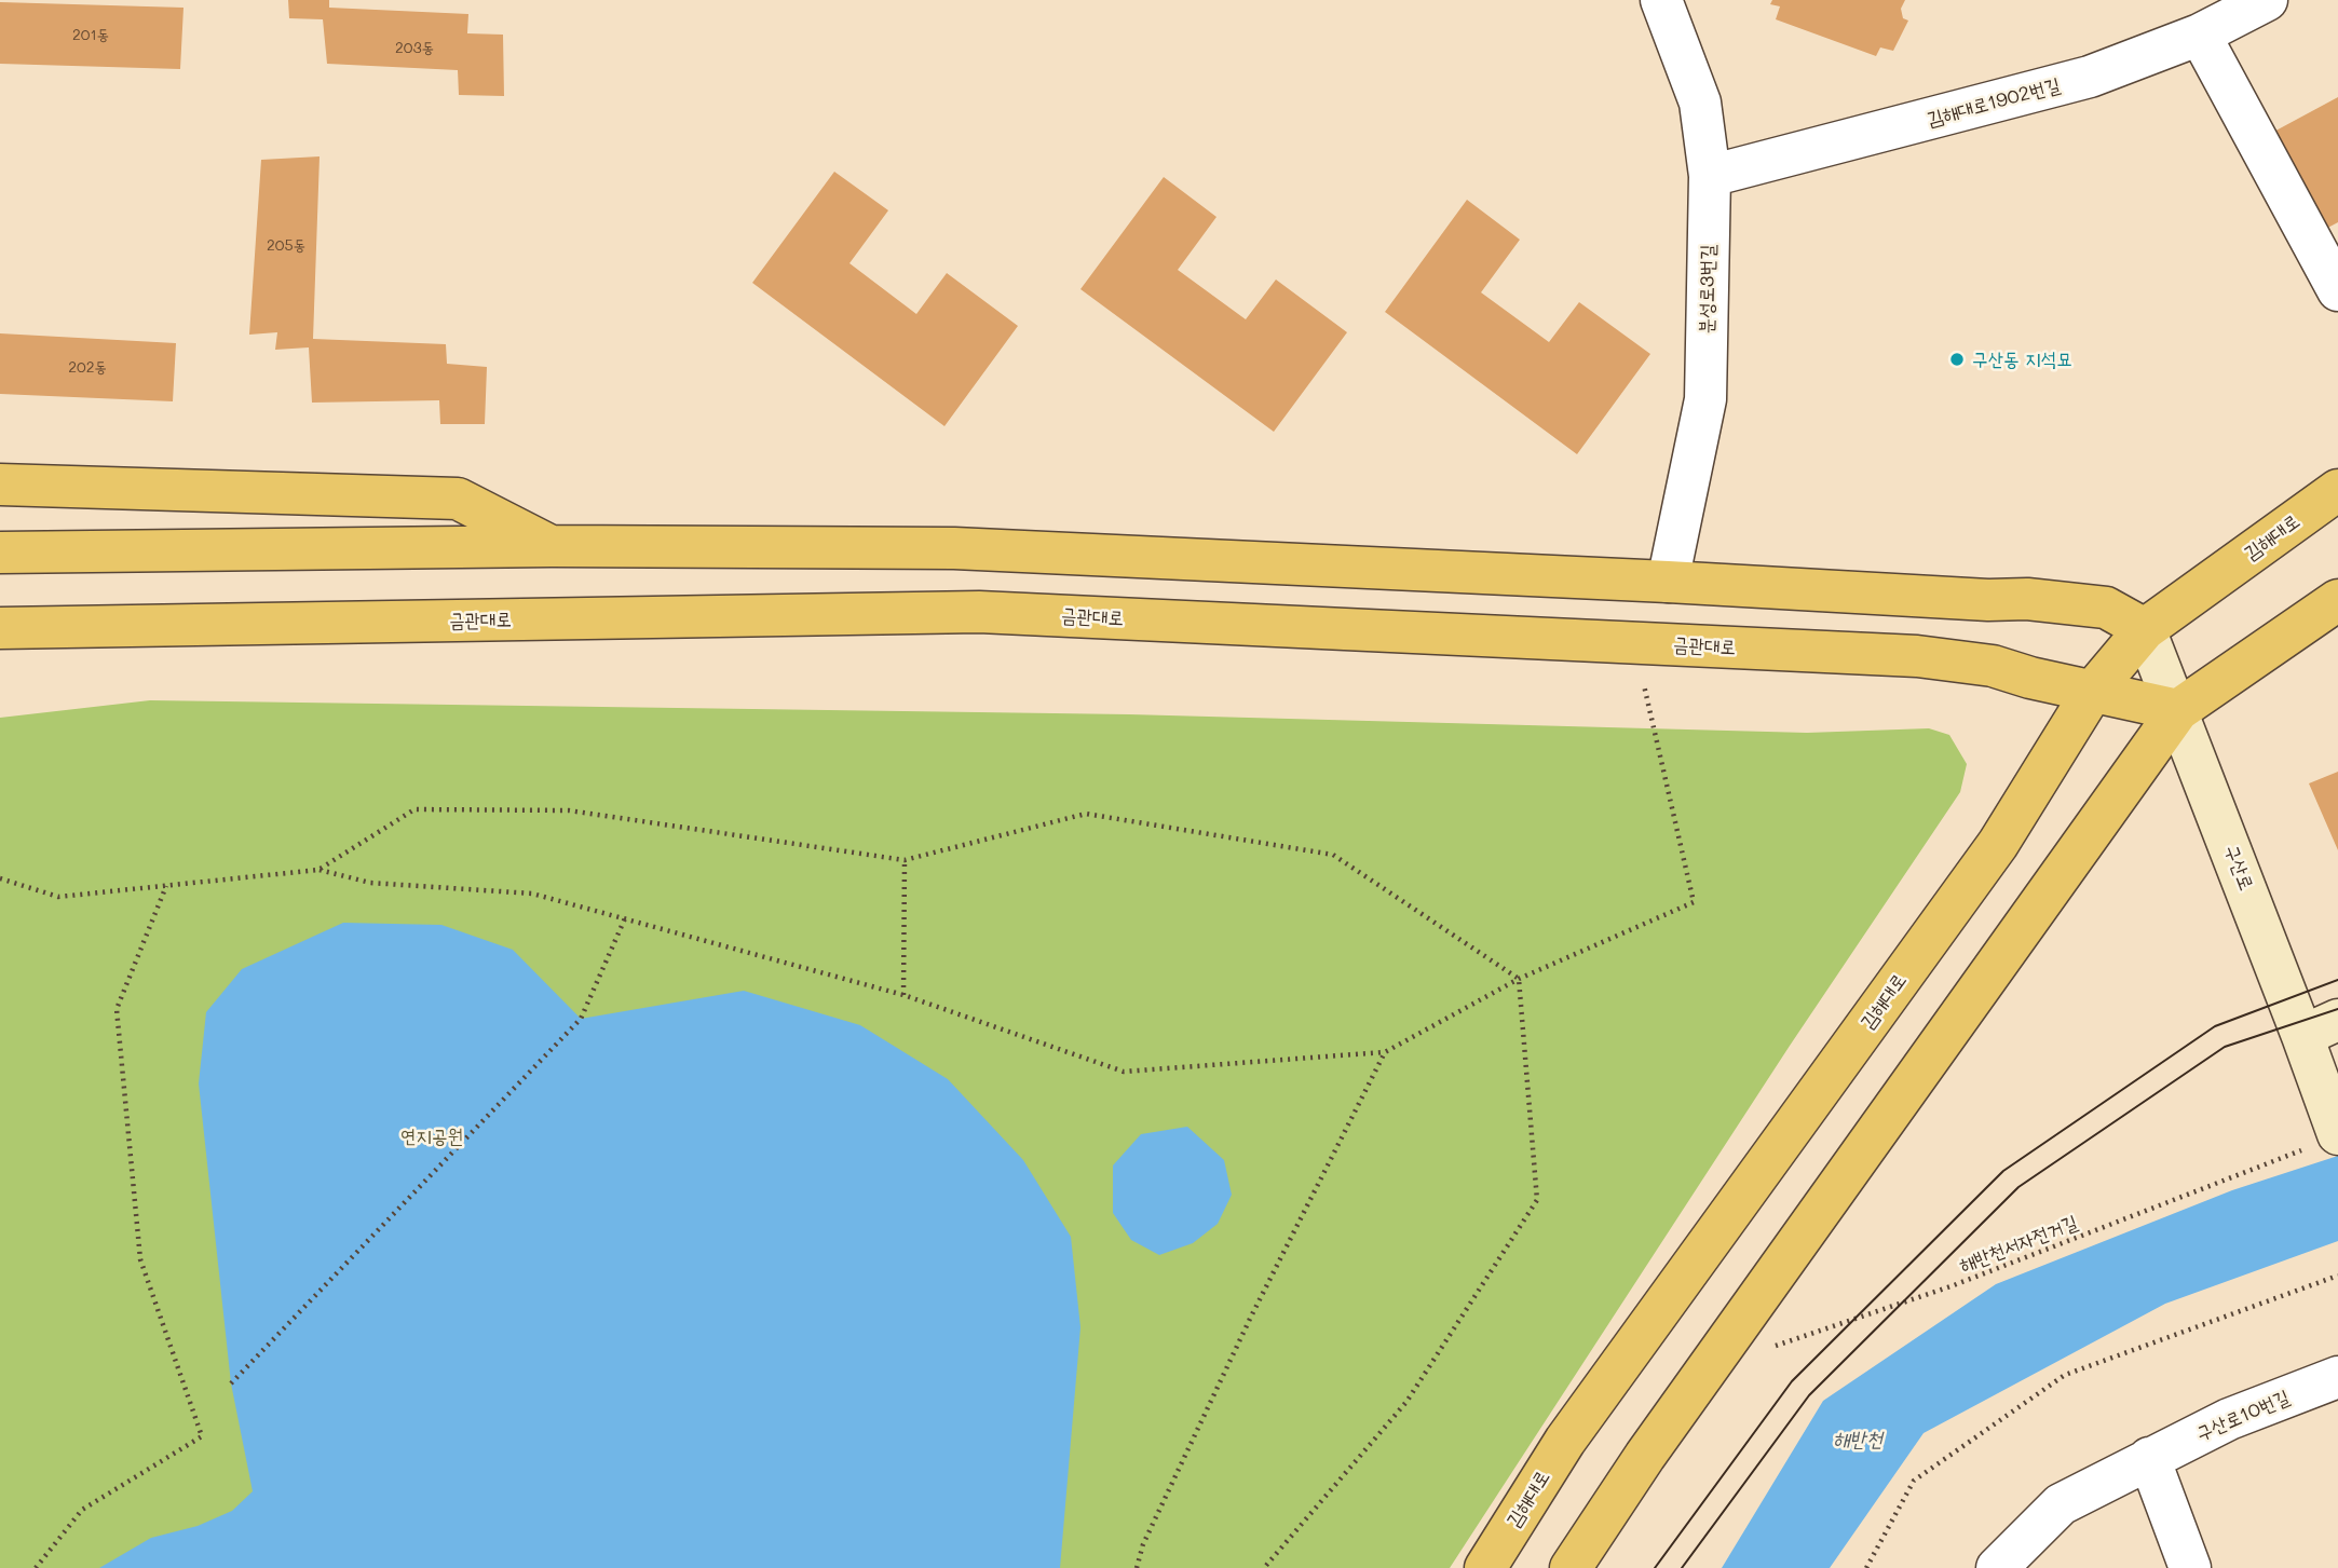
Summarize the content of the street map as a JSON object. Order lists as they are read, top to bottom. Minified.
{"streets":{"main road":["김해대로","금관대로","구산로"],"street":["김해대로1902번길","분성로3번길","구산로10번길"],"path":["해반천서자전거길"]},"crossings":[["김해대로1902번길","분성로3번길"],["김해대로","금관대로"],["김해대로","구산로"],["금관대로","구산로"],["구산로","해반천서자전거길"]],"water":["해반천"],"parks":["연지공원"],"places":["구산동 지석묘"],"house_numbers":["201동","203동","205동","202동"]}
